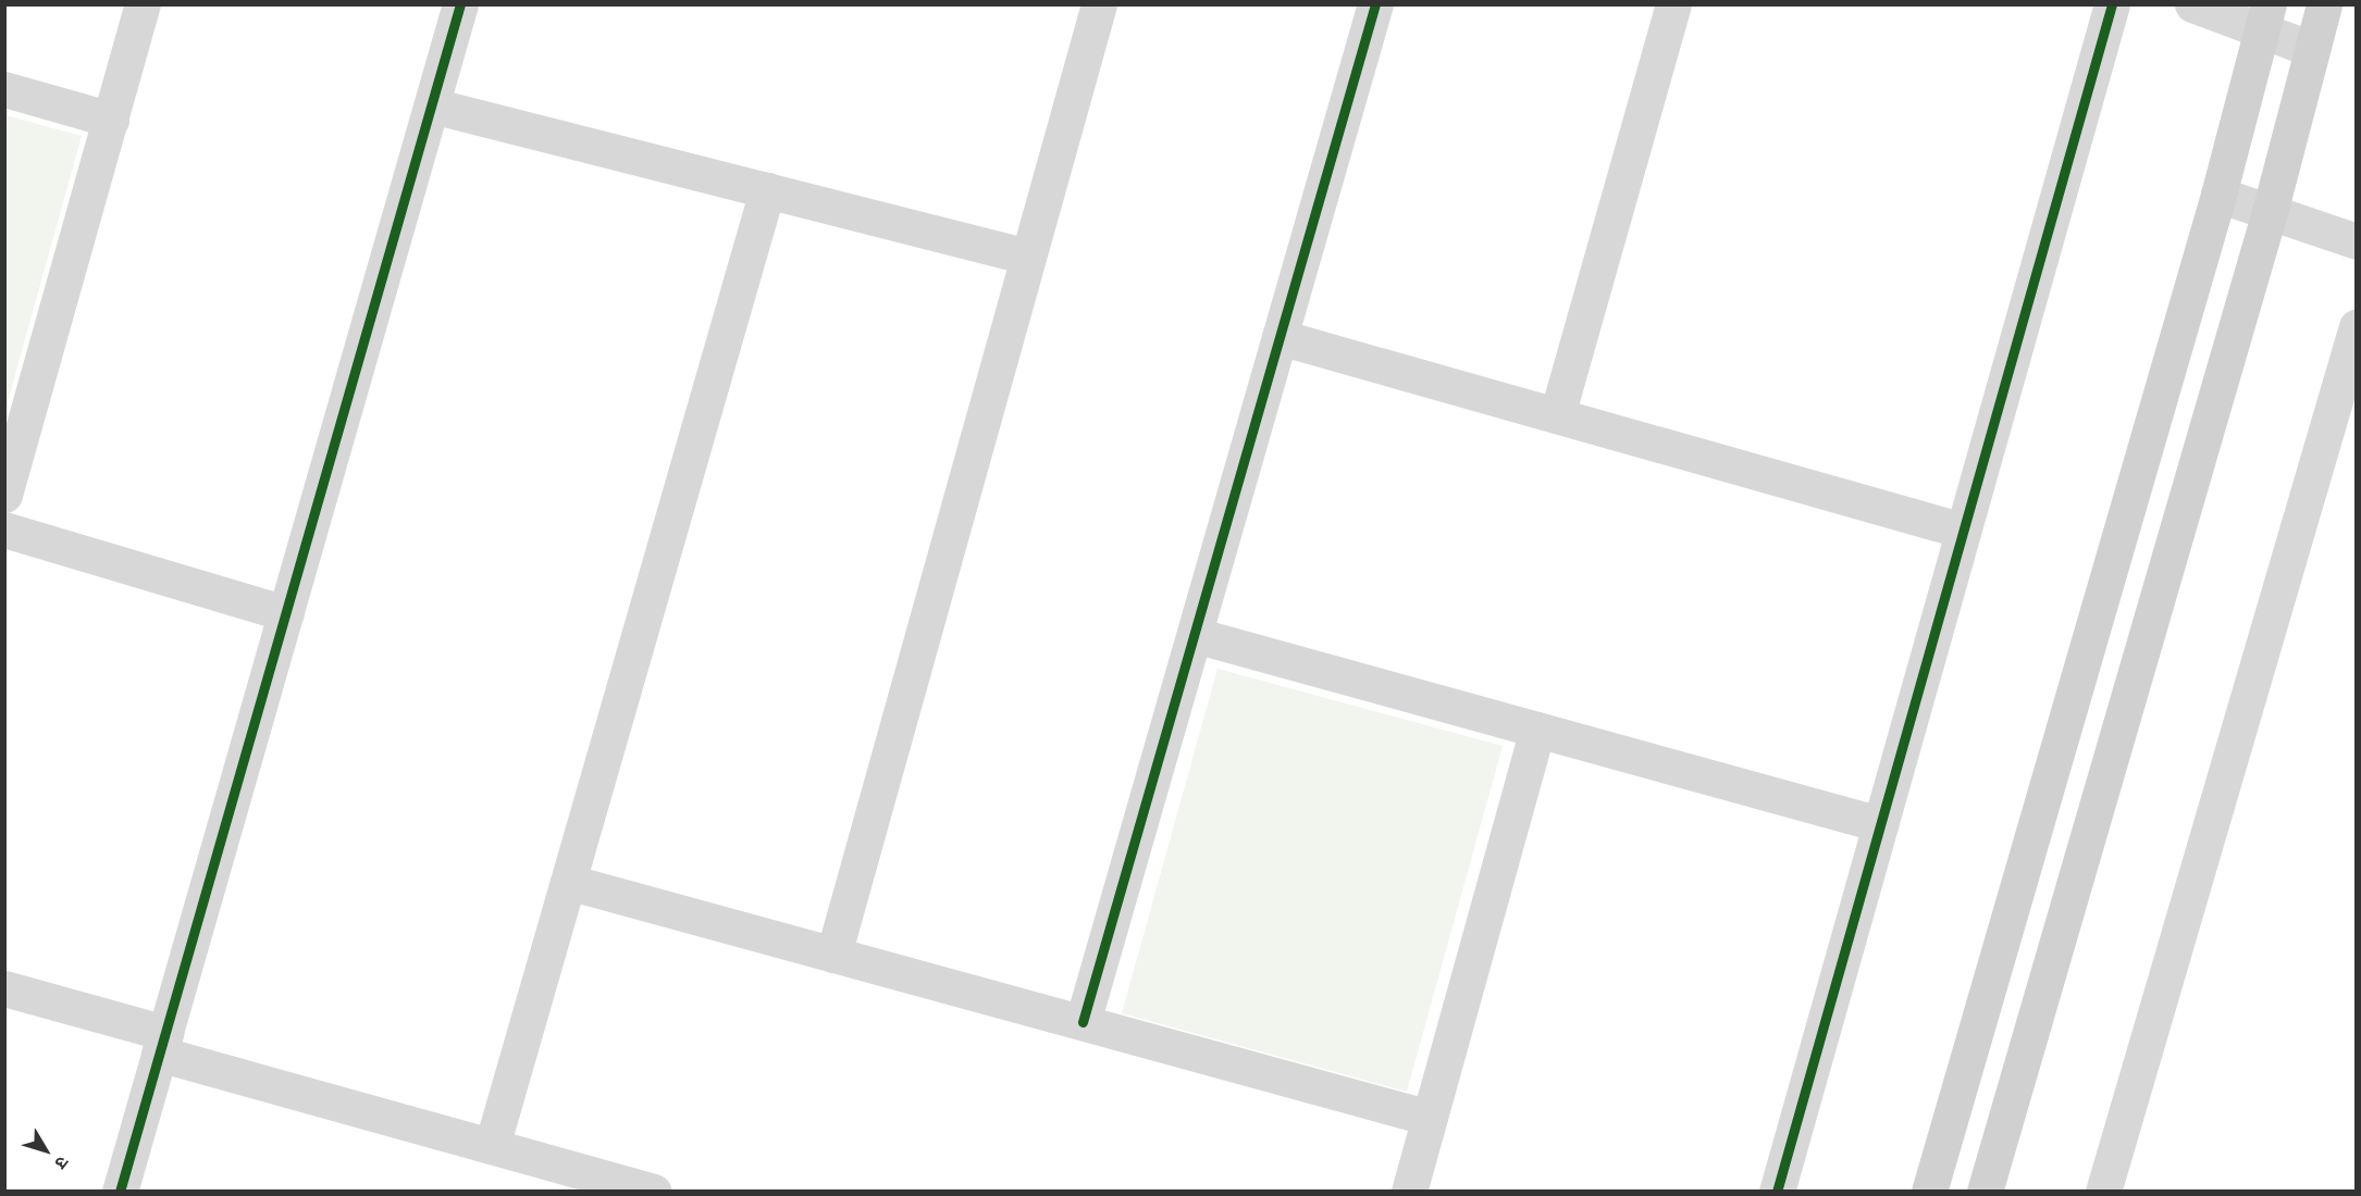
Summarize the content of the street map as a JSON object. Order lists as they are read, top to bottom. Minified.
{"north":"bottom right"}
